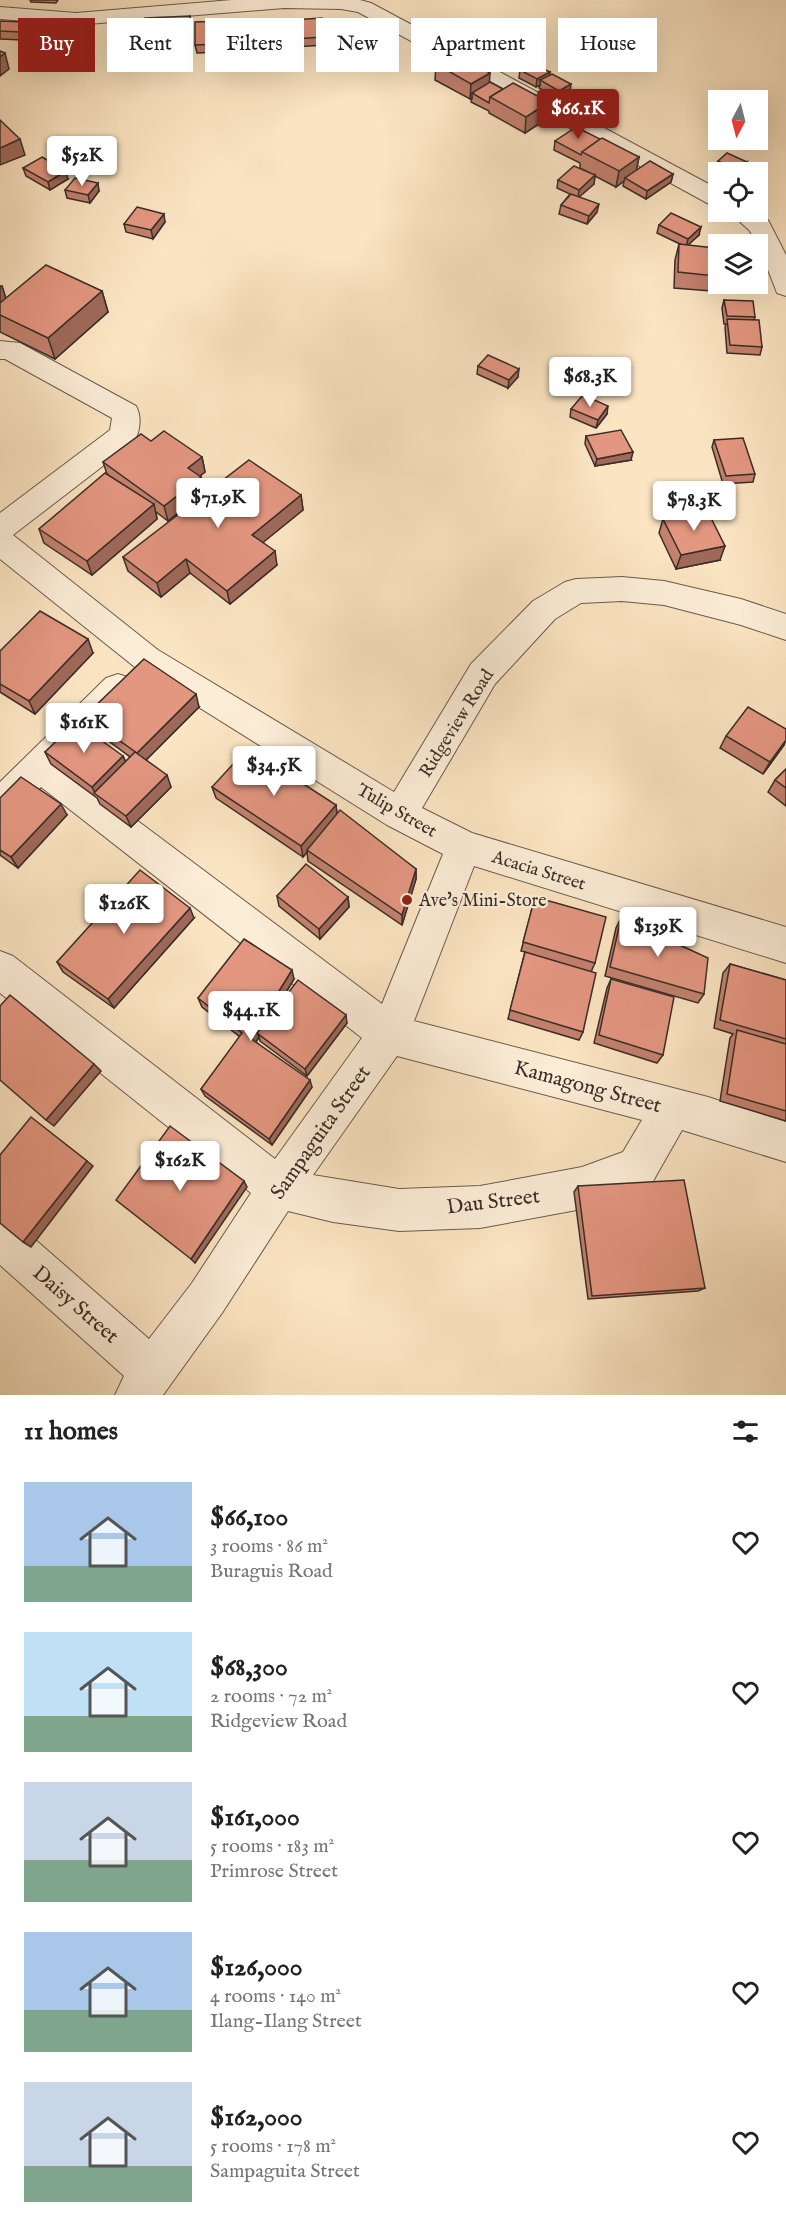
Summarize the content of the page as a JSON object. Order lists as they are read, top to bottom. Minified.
{"streets":{"street":["Ridgeview Road","Tulip Street","Acacia Street","Kamagong Street","Sampaguita Street","Dau Street","Daisy Street"]},"crossings":[["Ridgeview Road","Tulip Street"],["Tulip Street","Acacia Street"],["Tulip Street","Sampaguita Street"],["Acacia Street","Sampaguita Street"],["Kamagong Street","Sampaguita Street"],["Kamagong Street","Dau Street"],["Sampaguita Street","Dau Street"],["Sampaguita Street","Daisy Street"]],"places":["Ave's Mini-Store"],"north":"bottom","page":{"chip":["Buy","Rent","Filters","New","Apartment","House"],"price":["$66.1K","$52K","$68.3K","$71.9K","$78.3K","$161K","$34.5K","$126K","$139K","$44.1K","$162K"],"heading":"11 homes","list":[{"name":"$66,100","note":"3 rooms · 86 m² · Buraguis Road"},{"name":"$68,300","note":"2 rooms · 72 m² · Ridgeview Road"},{"name":"$161,000","note":"5 rooms · 183 m² · Primrose Street"},{"name":"$126,000","note":"4 rooms · 140 m² · Ilang-Ilang Street"},{"name":"$162,000","note":"5 rooms · 178 m² · Sampaguita Street"}]}}
